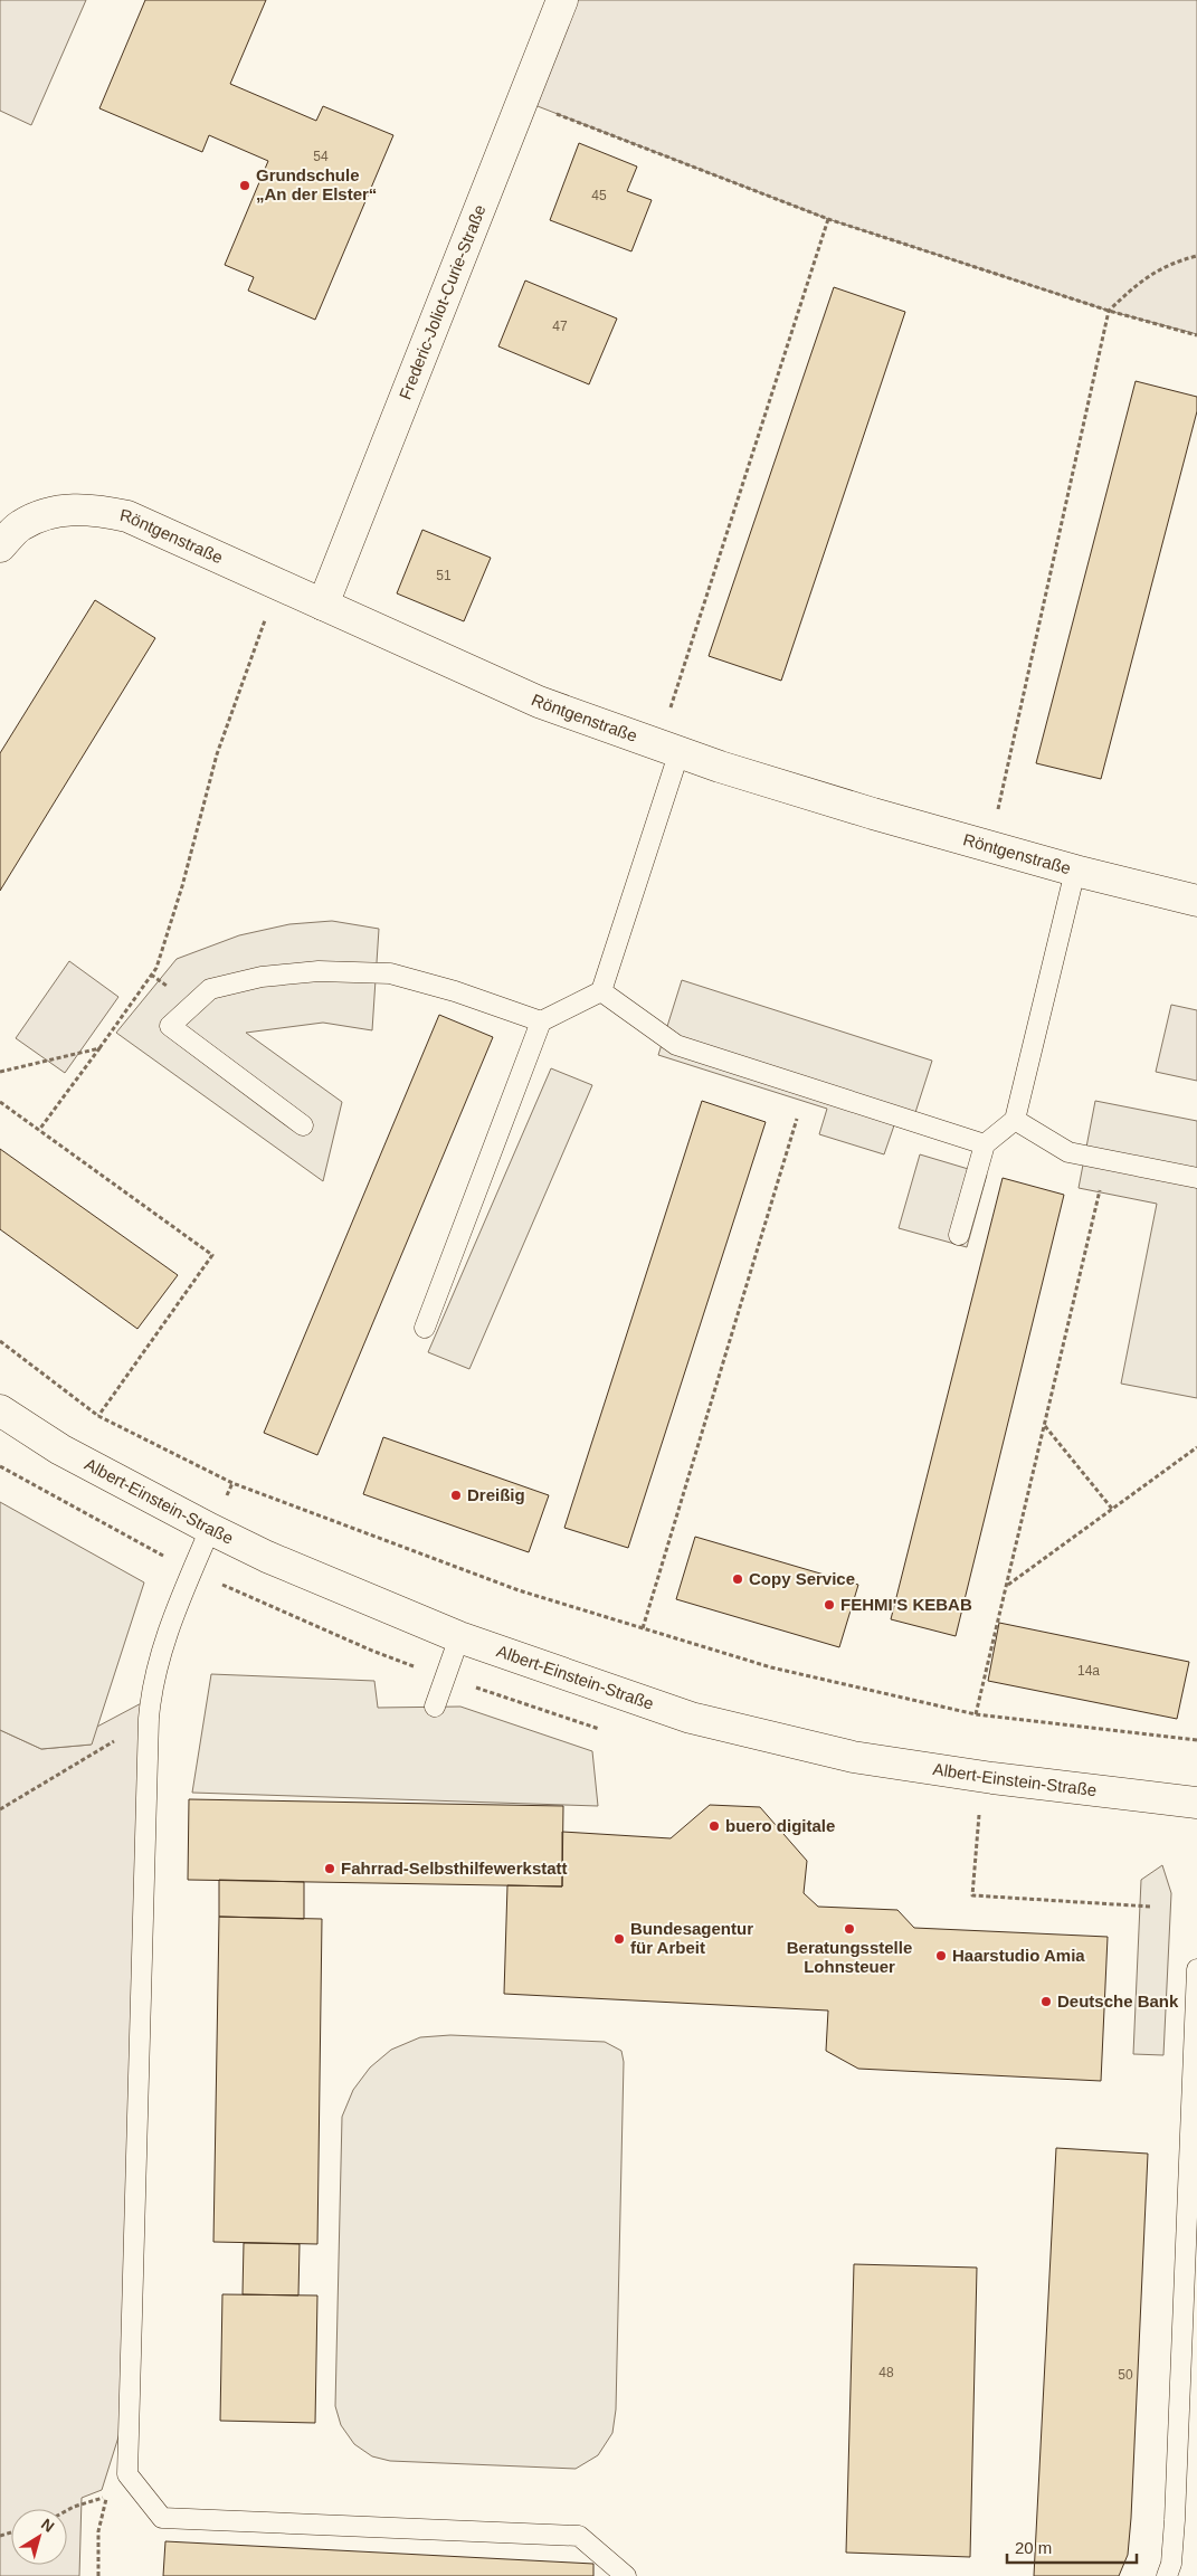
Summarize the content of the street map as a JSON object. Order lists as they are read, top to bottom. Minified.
{"streets":{"street":["Frederic-Joliot-Curie-Straße","Röntgenstraße","Albert-Einstein-Straße"]},"crossings":[["Frederic-Joliot-Curie-Straße","Röntgenstraße"]],"places":["Grundschule „An der Elster“","Dreißig","Copy Service","FEHMI'S KEBAB","buero digitale","Fahrrad-Selbsthilfewerkstatt","Beratungsstelle Lohnsteuer","Bundesagentur für Arbeit","Haarstudio Amia","Deutsche Bank"],"house_numbers":["54","45","47","51","14a","48","50"],"scale_bar":"20 m","north":"top right"}
